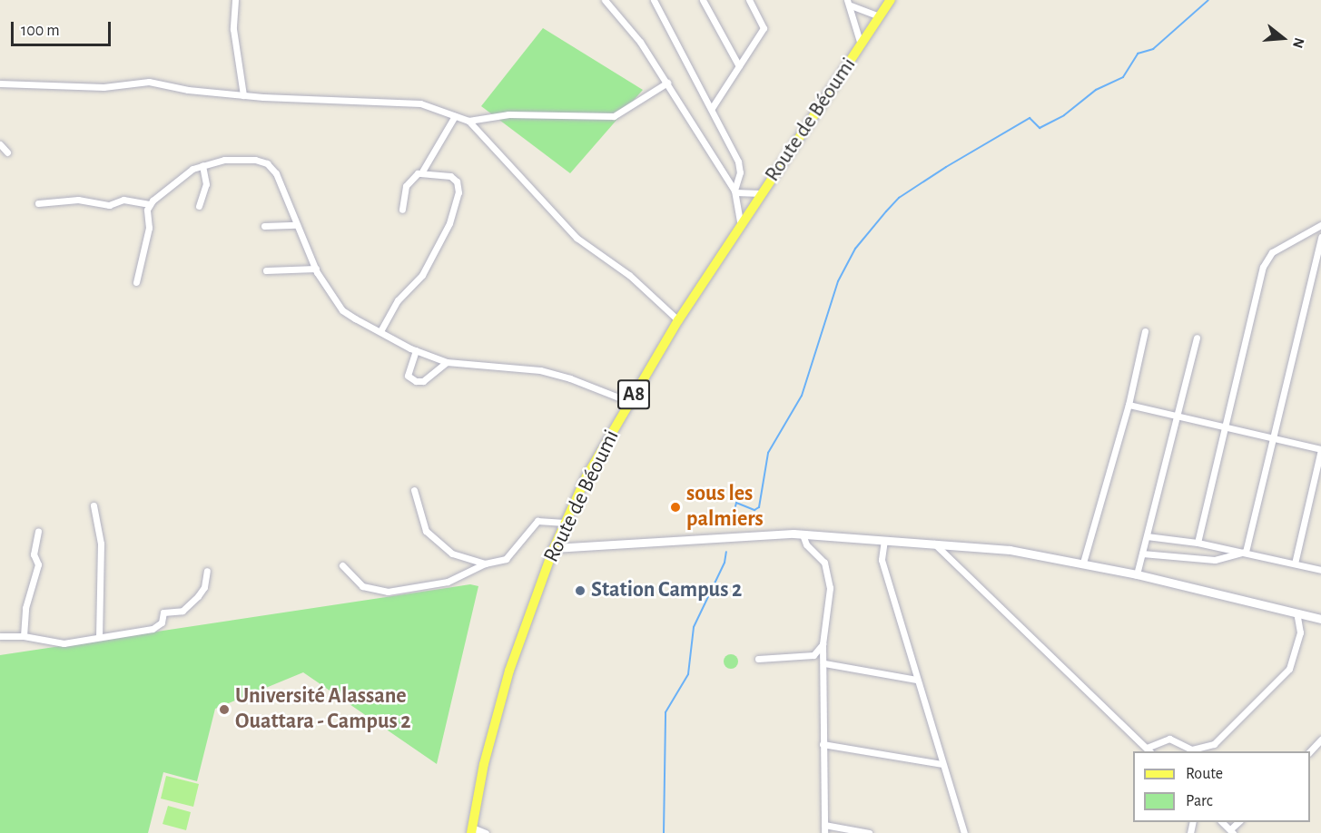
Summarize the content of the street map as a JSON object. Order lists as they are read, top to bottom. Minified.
{"streets":{"main road":["Route de Béoumi","A8"]},"places":["sous les palmiers","Station Campus 2","Université Alassane Ouattara - Campus 2"],"legend":["Route","Parc"],"scale_bar":"100 m","north":"right"}
